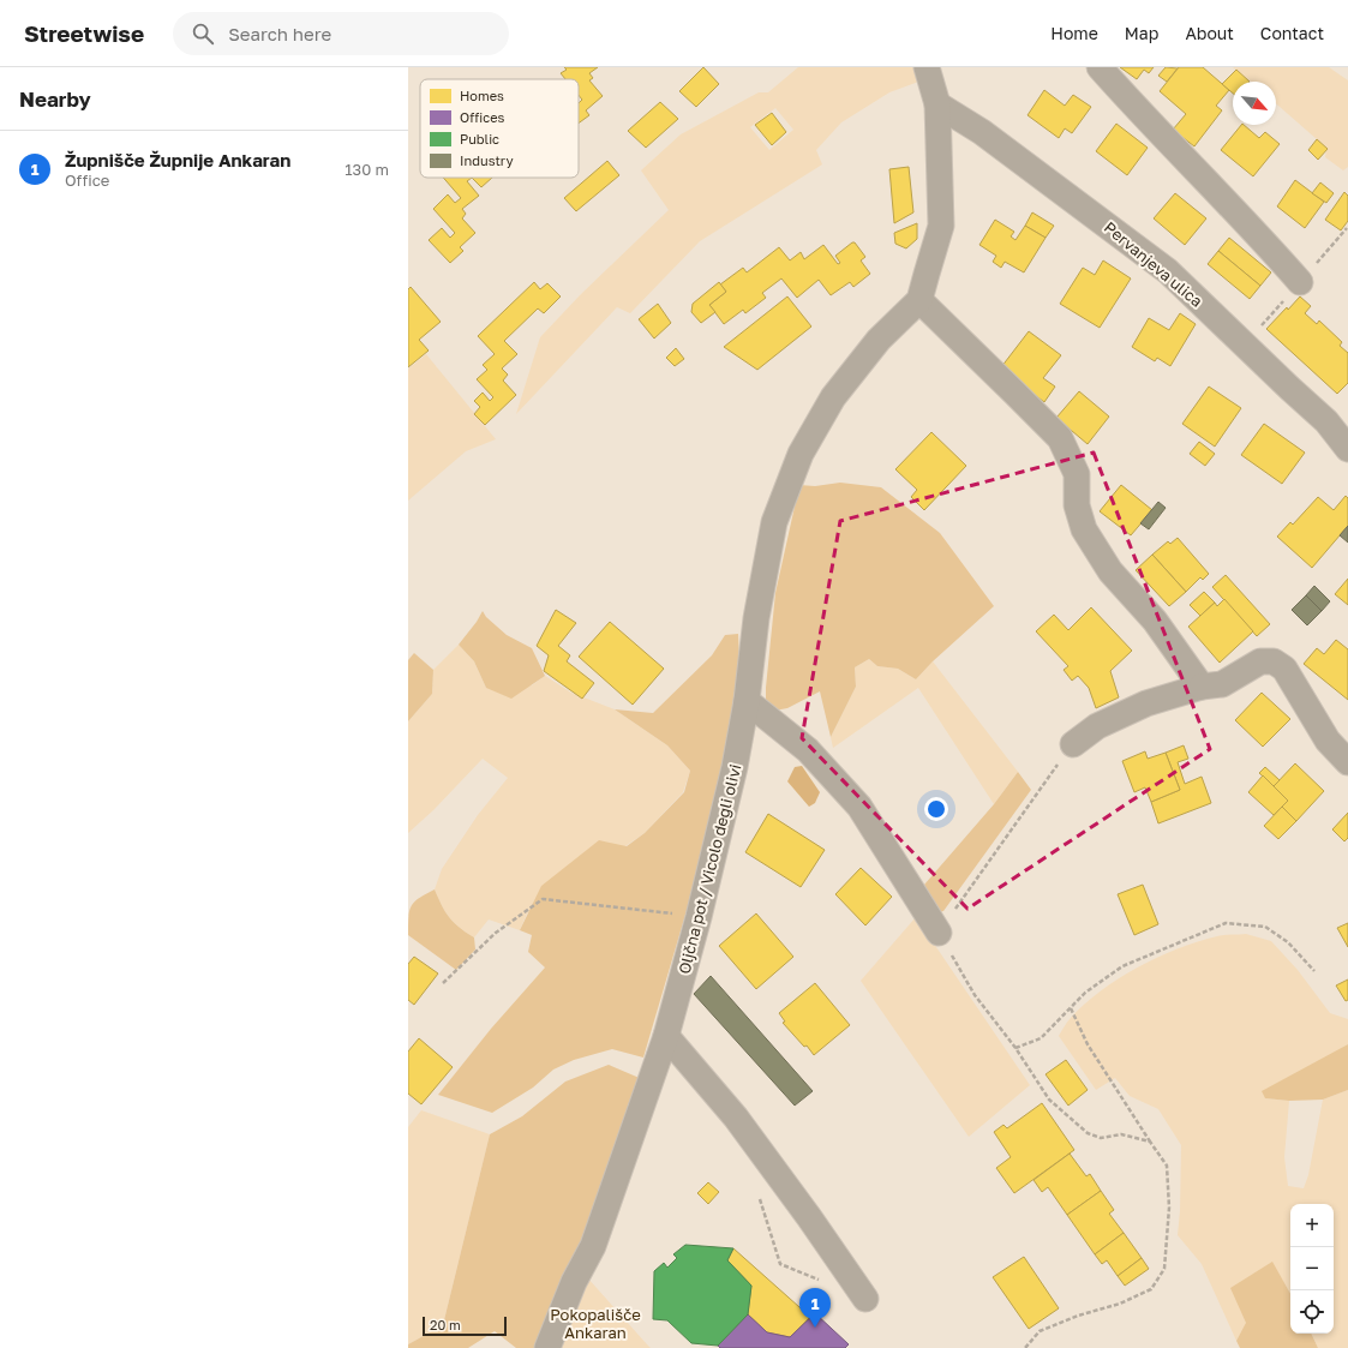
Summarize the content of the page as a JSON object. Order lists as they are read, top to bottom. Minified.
{"streets":{"street":["Pervanjeva ulica","Oljčna pot / Vicolo degli olivi"]},"parks":["Pokopališče Ankaran"],"legend":["Homes","Offices","Public","Industry"],"scale_bar":"20 m","north":"bottom right","page":{"header":"Streetwise","search":"Search here","nav":["Home","Map","About","Contact"],"heading":"Nearby","list":[{"mark":"1","name":"Župnišče Župnije Ankaran","note":"Office","value":"130 m"}],"map_buttons":["+","−"],"pins":"1","scale":"20 m"}}
